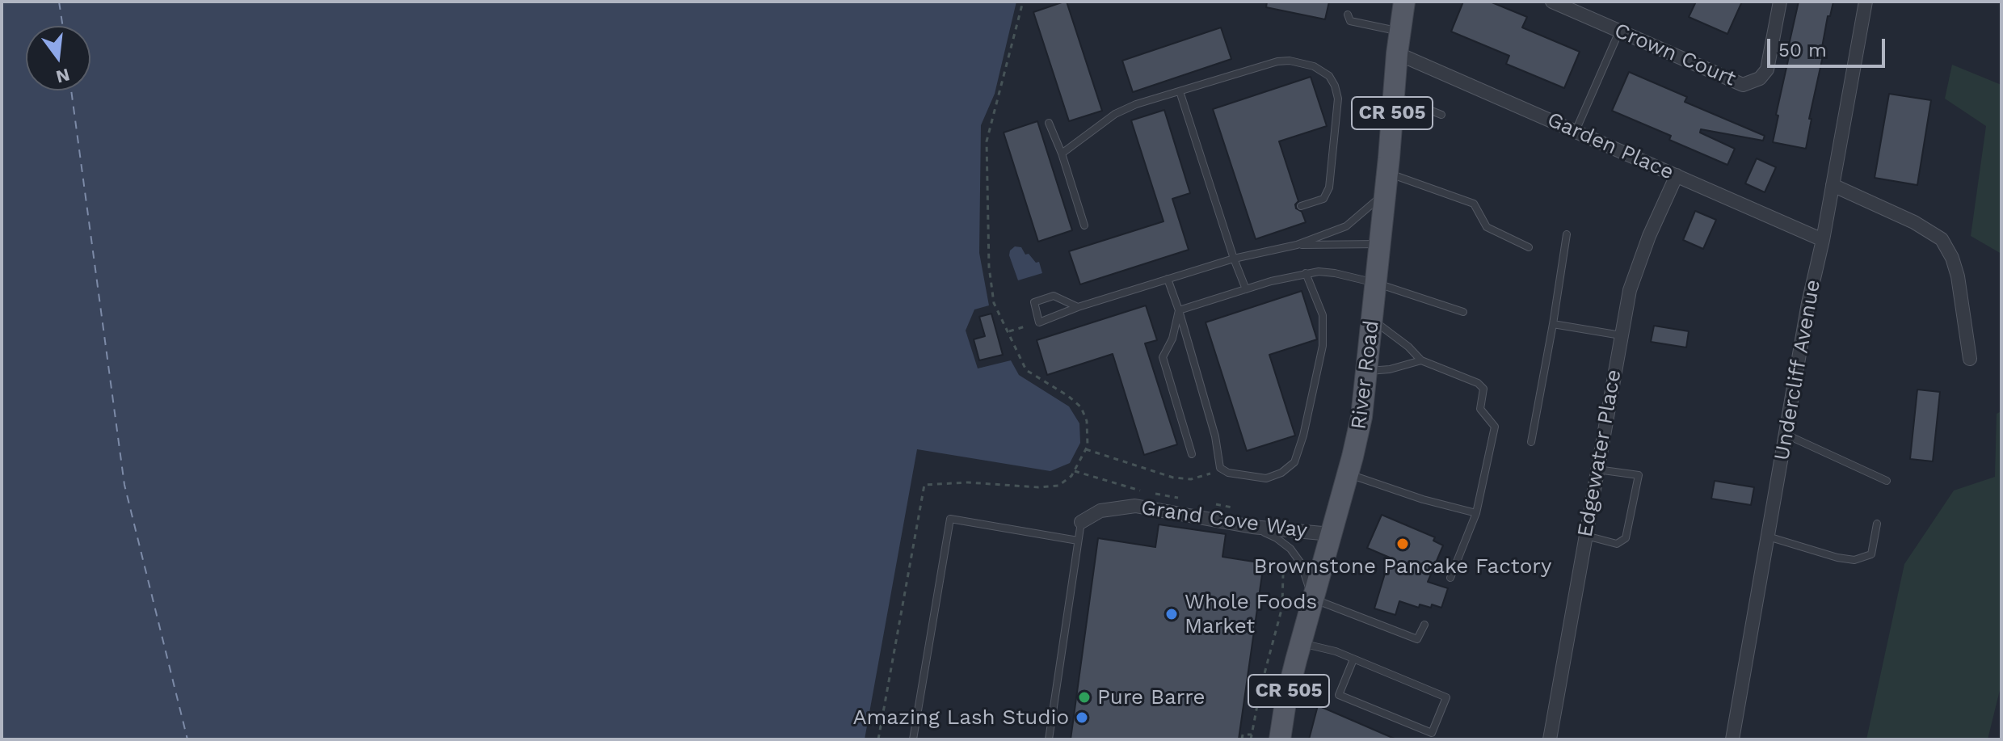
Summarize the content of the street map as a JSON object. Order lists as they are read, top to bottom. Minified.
{"streets":{"main road":["CR 505","River Road"],"street":["Crown Court","Garden Place","Undercliff Avenue","Edgewater Place","Grand Cove Way"]},"crossings":[["Garden Place","Undercliff Avenue"],["Garden Place","River Road"],["Garden Place","Edgewater Place"],["River Road","Grand Cove Way"]],"places":["Brownstone Pancake Factory","Whole Foods Market","Pure Barre","Amazing Lash Studio"],"scale_bar":"50 m","north":"bottom"}
